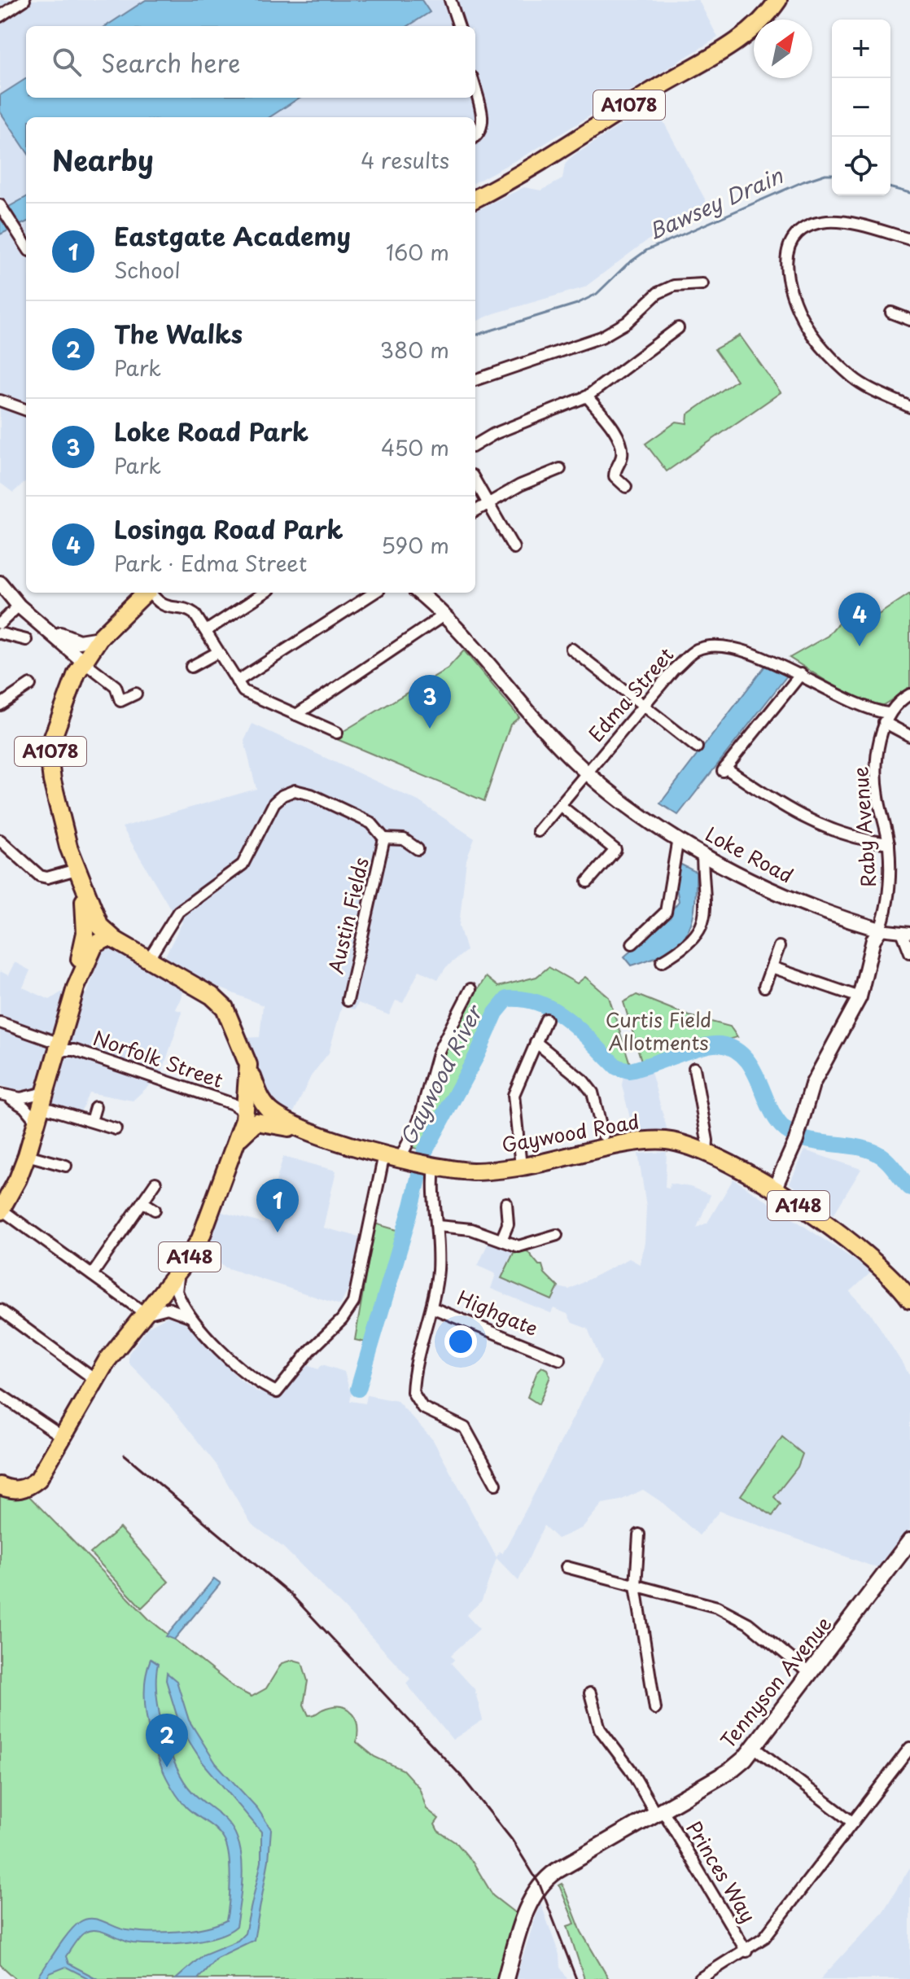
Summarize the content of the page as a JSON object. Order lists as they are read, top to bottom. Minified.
{"streets":{"main road":["A1078","Gaywood Road","A148","Tennyson Avenue"],"street":["Edma Street","Raby Avenue","Loke Road","Austin Fields","Norfolk Street","Highgate","Princes Way"]},"crossings":[["A1078","A148"],["Edma Street","Raby Avenue"],["Edma Street","Loke Road"],["Raby Avenue","Loke Road"],["Austin Fields","A148"],["Norfolk Street","A148"],["Gaywood Road","A148"],["Gaywood Road","Highgate"],["Tennyson Avenue","Princes Way"]],"water":["Bawsey Drain","Gaywood River"],"parks":["Curtis Field Allotments"],"north":"top right","page":{"map_buttons":["+","−"],"search":"Search here","heading":["Nearby","4 results"],"list":[{"mark":"1","name":"Eastgate Academy","note":"School","value":"160 m"},{"mark":"2","name":"The Walks","note":"Park","value":"380 m"},{"mark":"3","name":"Loke Road Park","note":"Park","value":"450 m"},{"mark":"4","name":"Losinga Road Park","note":"Park · Edma Street","value":"590 m"}],"pins":["4","3","1","2"]}}
